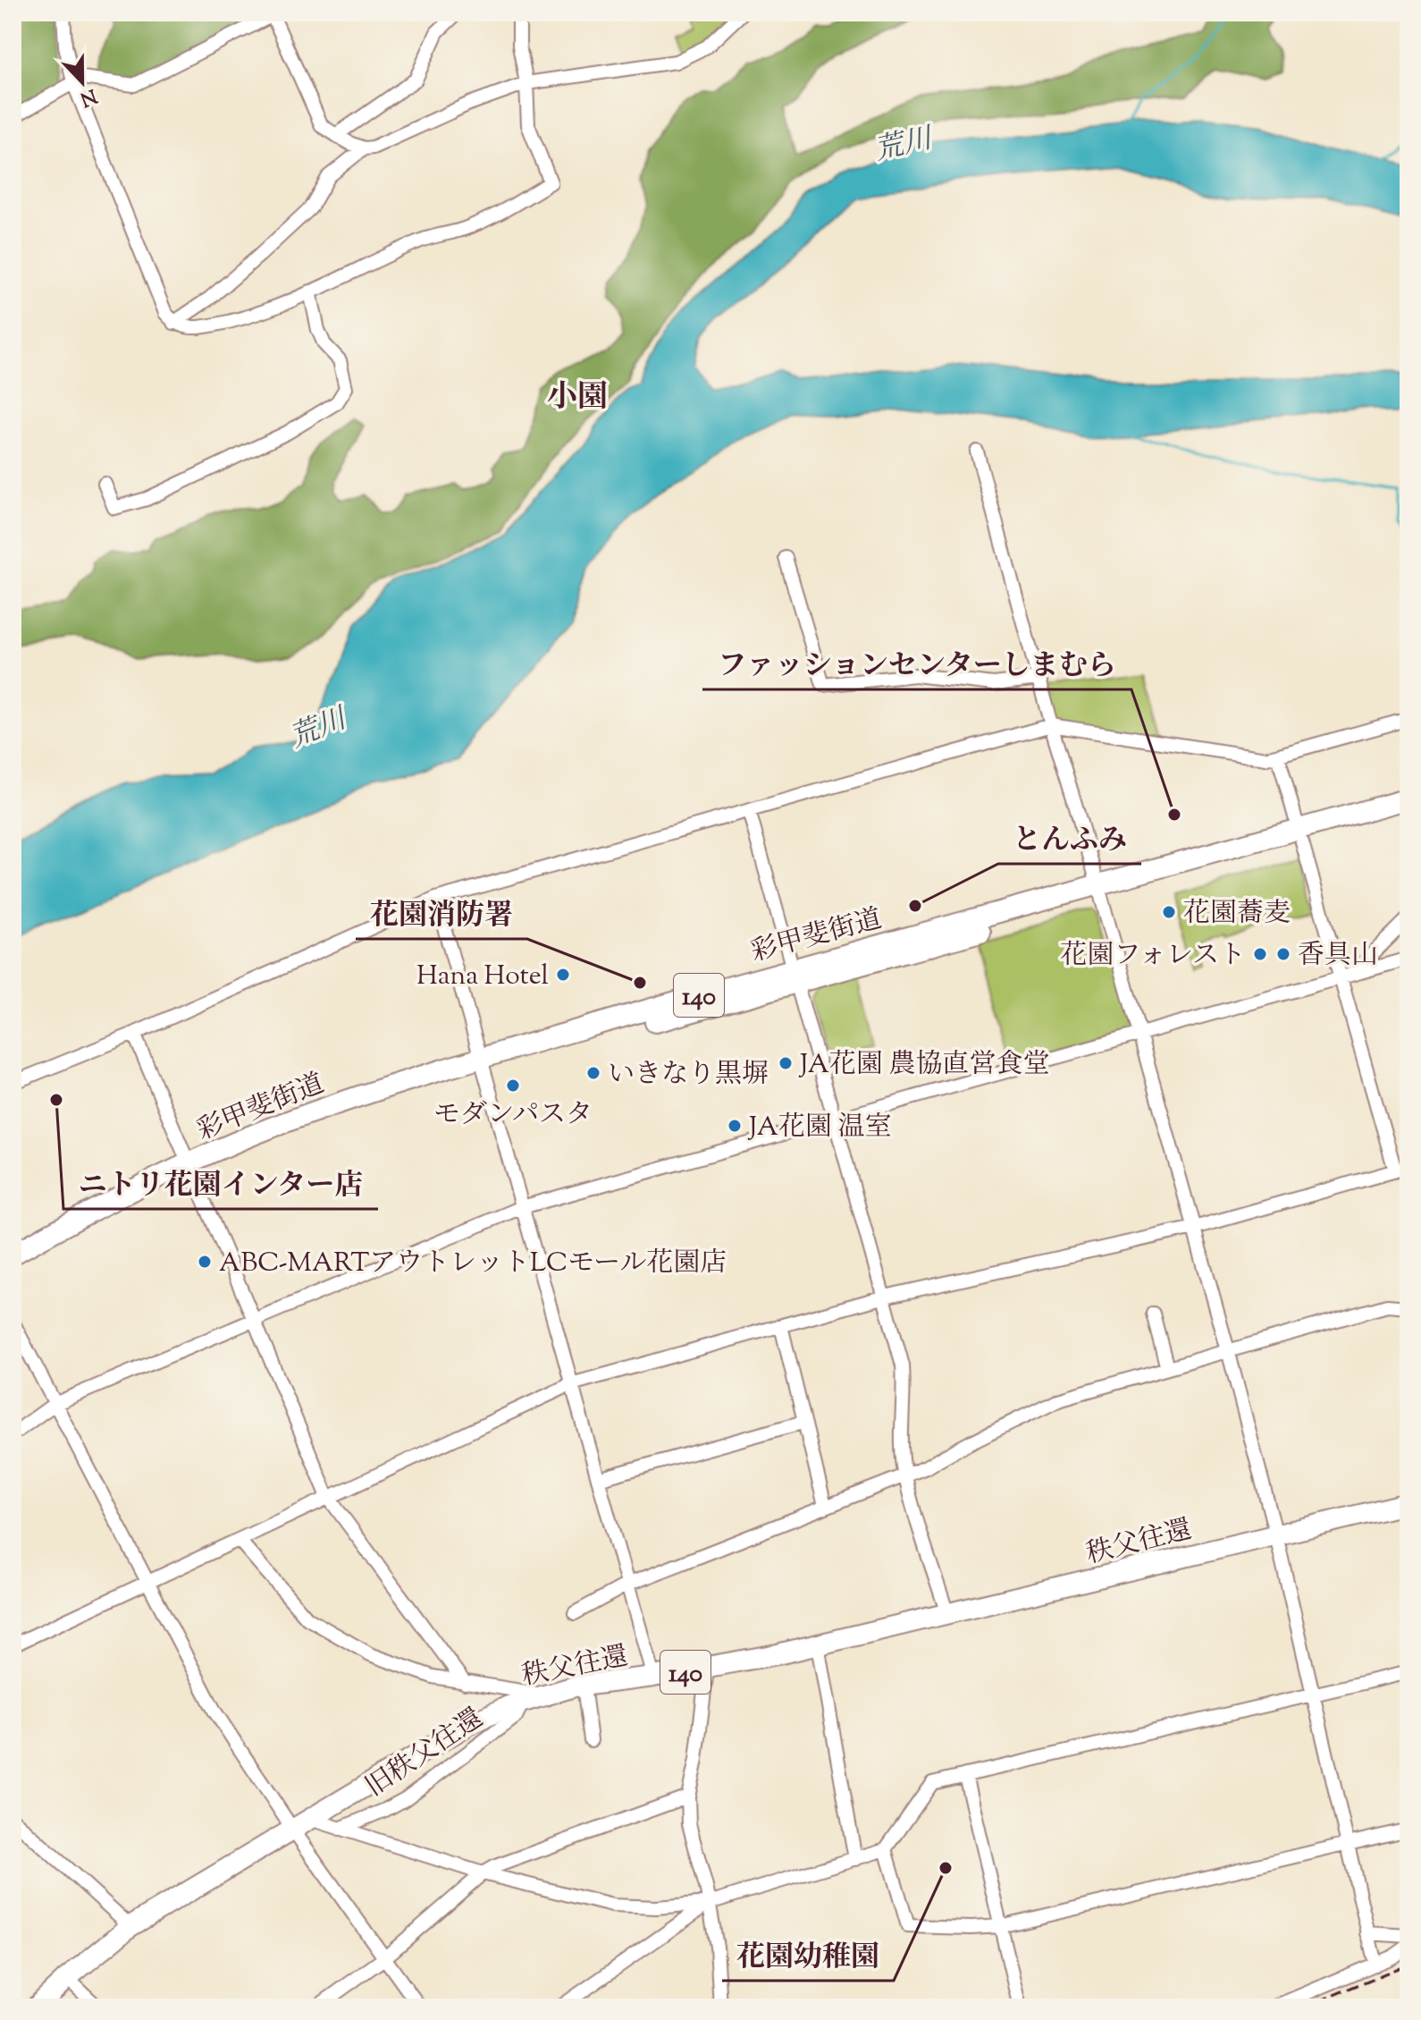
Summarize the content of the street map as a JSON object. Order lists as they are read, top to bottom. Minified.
{"streets":{"highway":["彩甲斐街道","140","秩父往還"],"street":["旧秩父往還"]},"crossings":[["秩父往還","旧秩父往還"]],"districts":["小園"],"water":["荒川"],"places":["ファッションセンターしまむら","とんふみ","花園蕎麦","花園フォレスト","香具山","Hana Hotel","花園消防署","JA花園 農協直営食堂","いきなり黒塀","モダンパスタ","ニトリ花園インター店","JA花園 温室","ABC-MARTアウトレットLCモール花園店","花園幼稚園"],"north":"bottom"}
